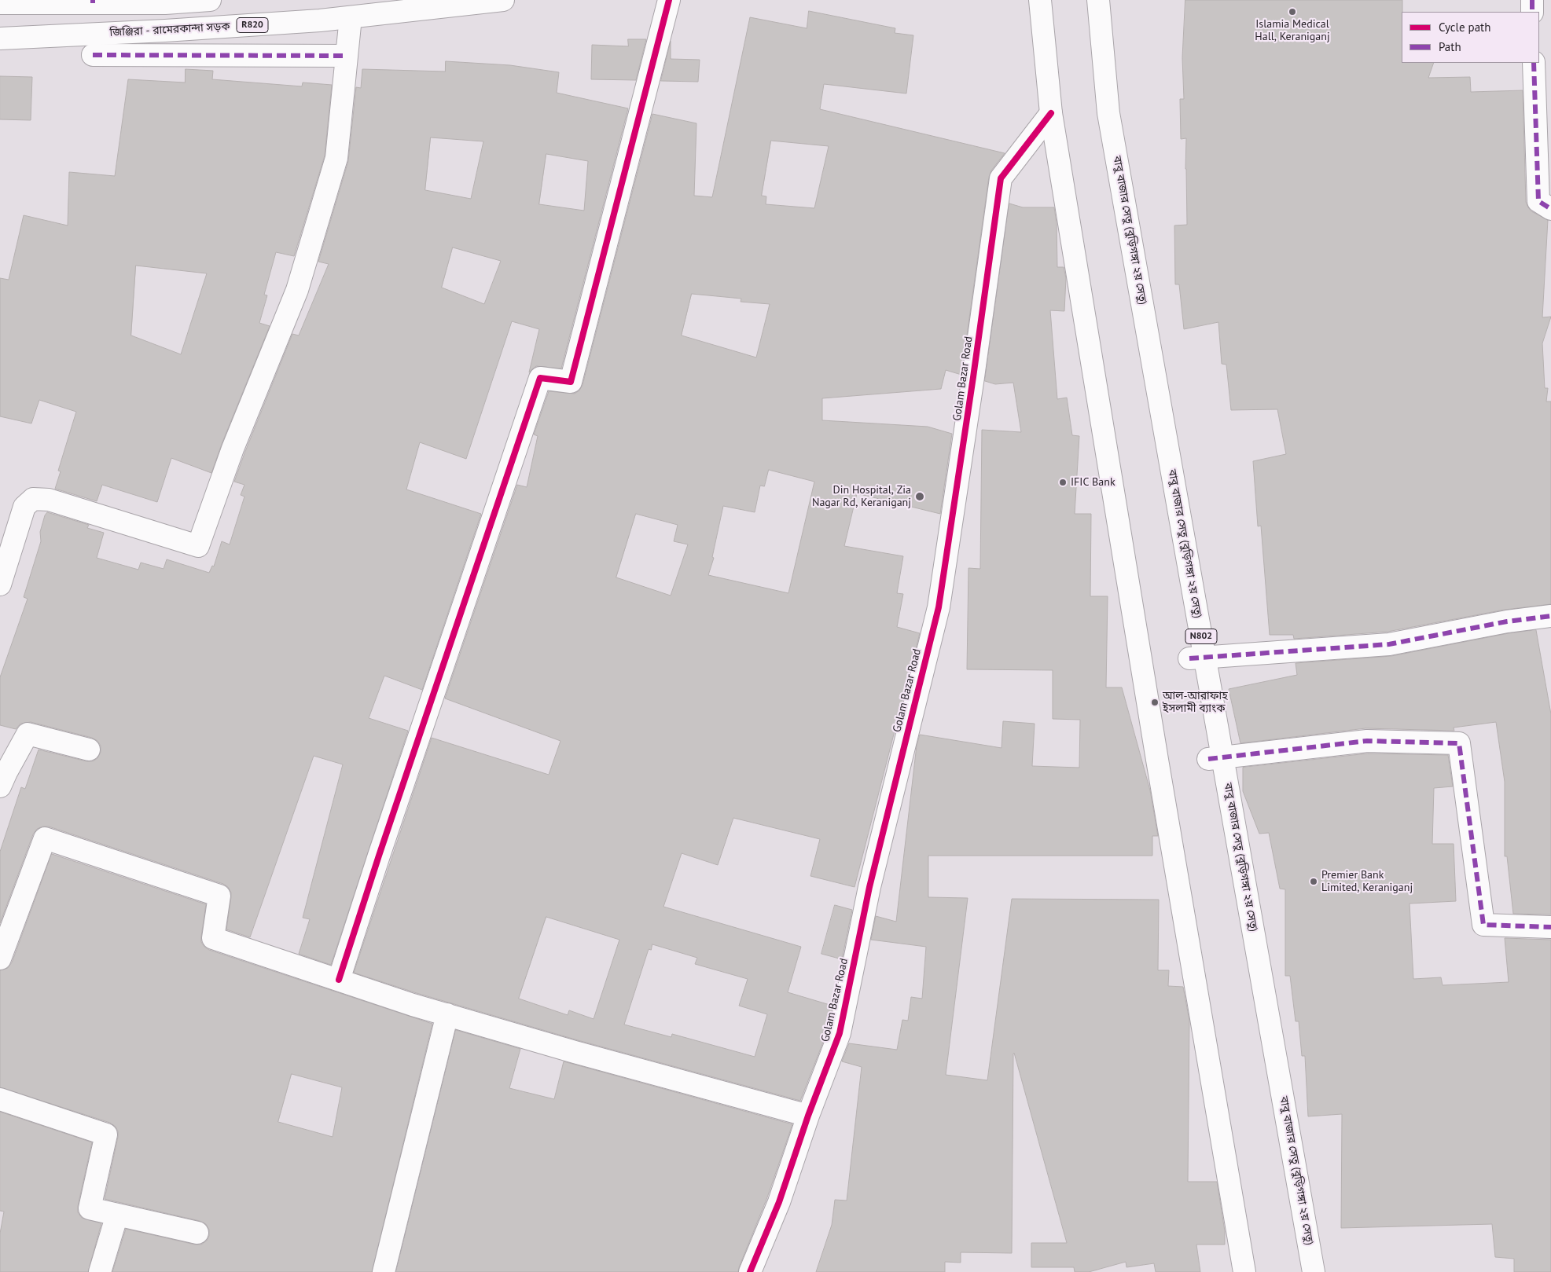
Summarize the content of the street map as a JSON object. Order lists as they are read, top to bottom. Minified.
{"streets":{"main road":["R820","জিঞ্জিরা - রামেরকান্দা সড়ক","বাবু বাজার সেতু (বুড়িগঙ্গা ২য় সেতু)","Golam Bazar Road","N802"]},"places":["Islamia Medical Hall, Keraniganj","IFIC Bank","Din Hospital, Zia Nagar Rd, Keraniganj","আল-আরাফাহ ইসলামী ব্যাংক","Premier Bank Limited, Keraniganj"],"legend":["Cycle path","Path"]}
